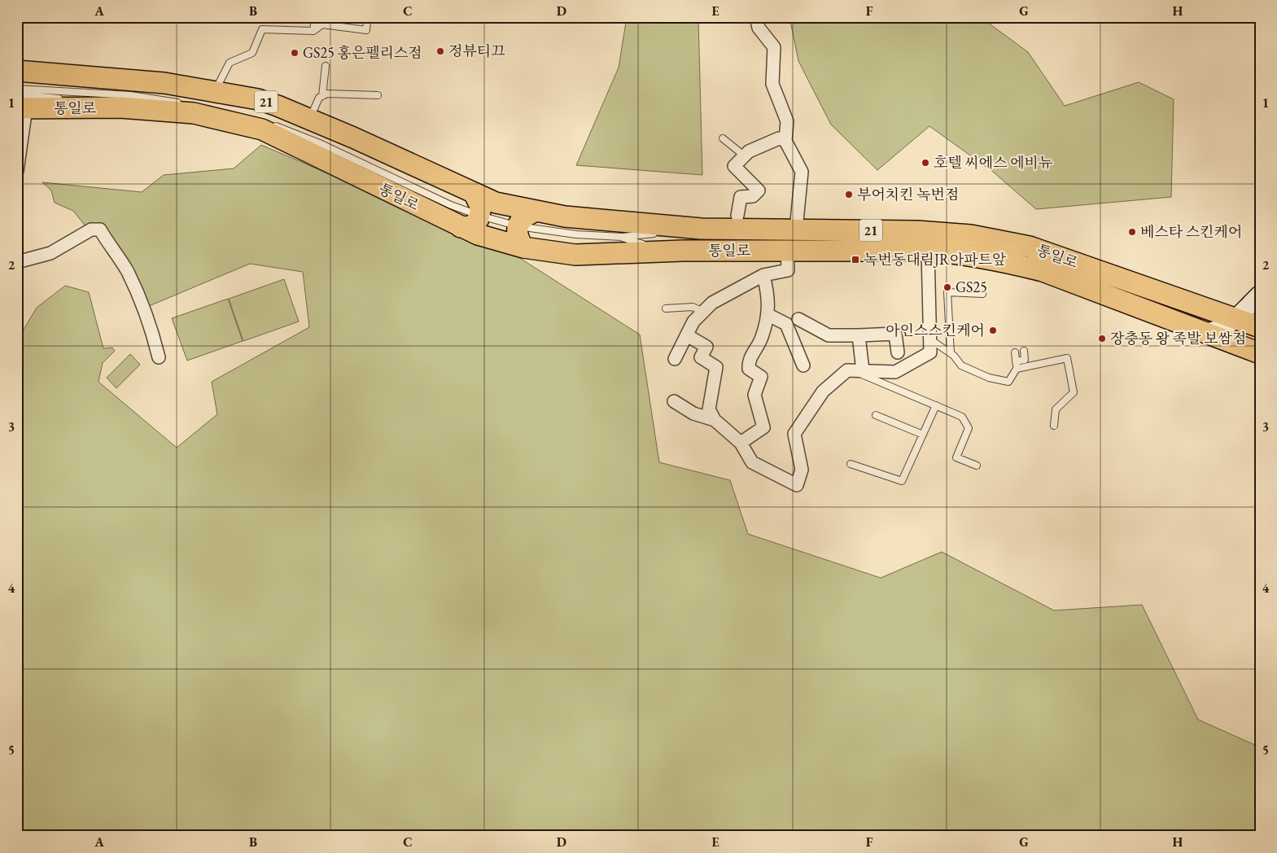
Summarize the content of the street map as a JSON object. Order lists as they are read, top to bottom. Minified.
{"streets":{"main road":["21","통일로"]},"places":{"other":["정뷰티끄","GS25 홍은펠리스점","호텔 씨에스 에비뉴","부어치킨 녹번점","베스타 스킨케어","GS25","아인스스킨케어","장충동 왕 족발 보쌈점"],"transit":["녹번동대림JR아파트앞"]},"grid":{"columns":["A","B","C","D","E","F","G","H"],"rows":["1","2","3","4","5"]}}
